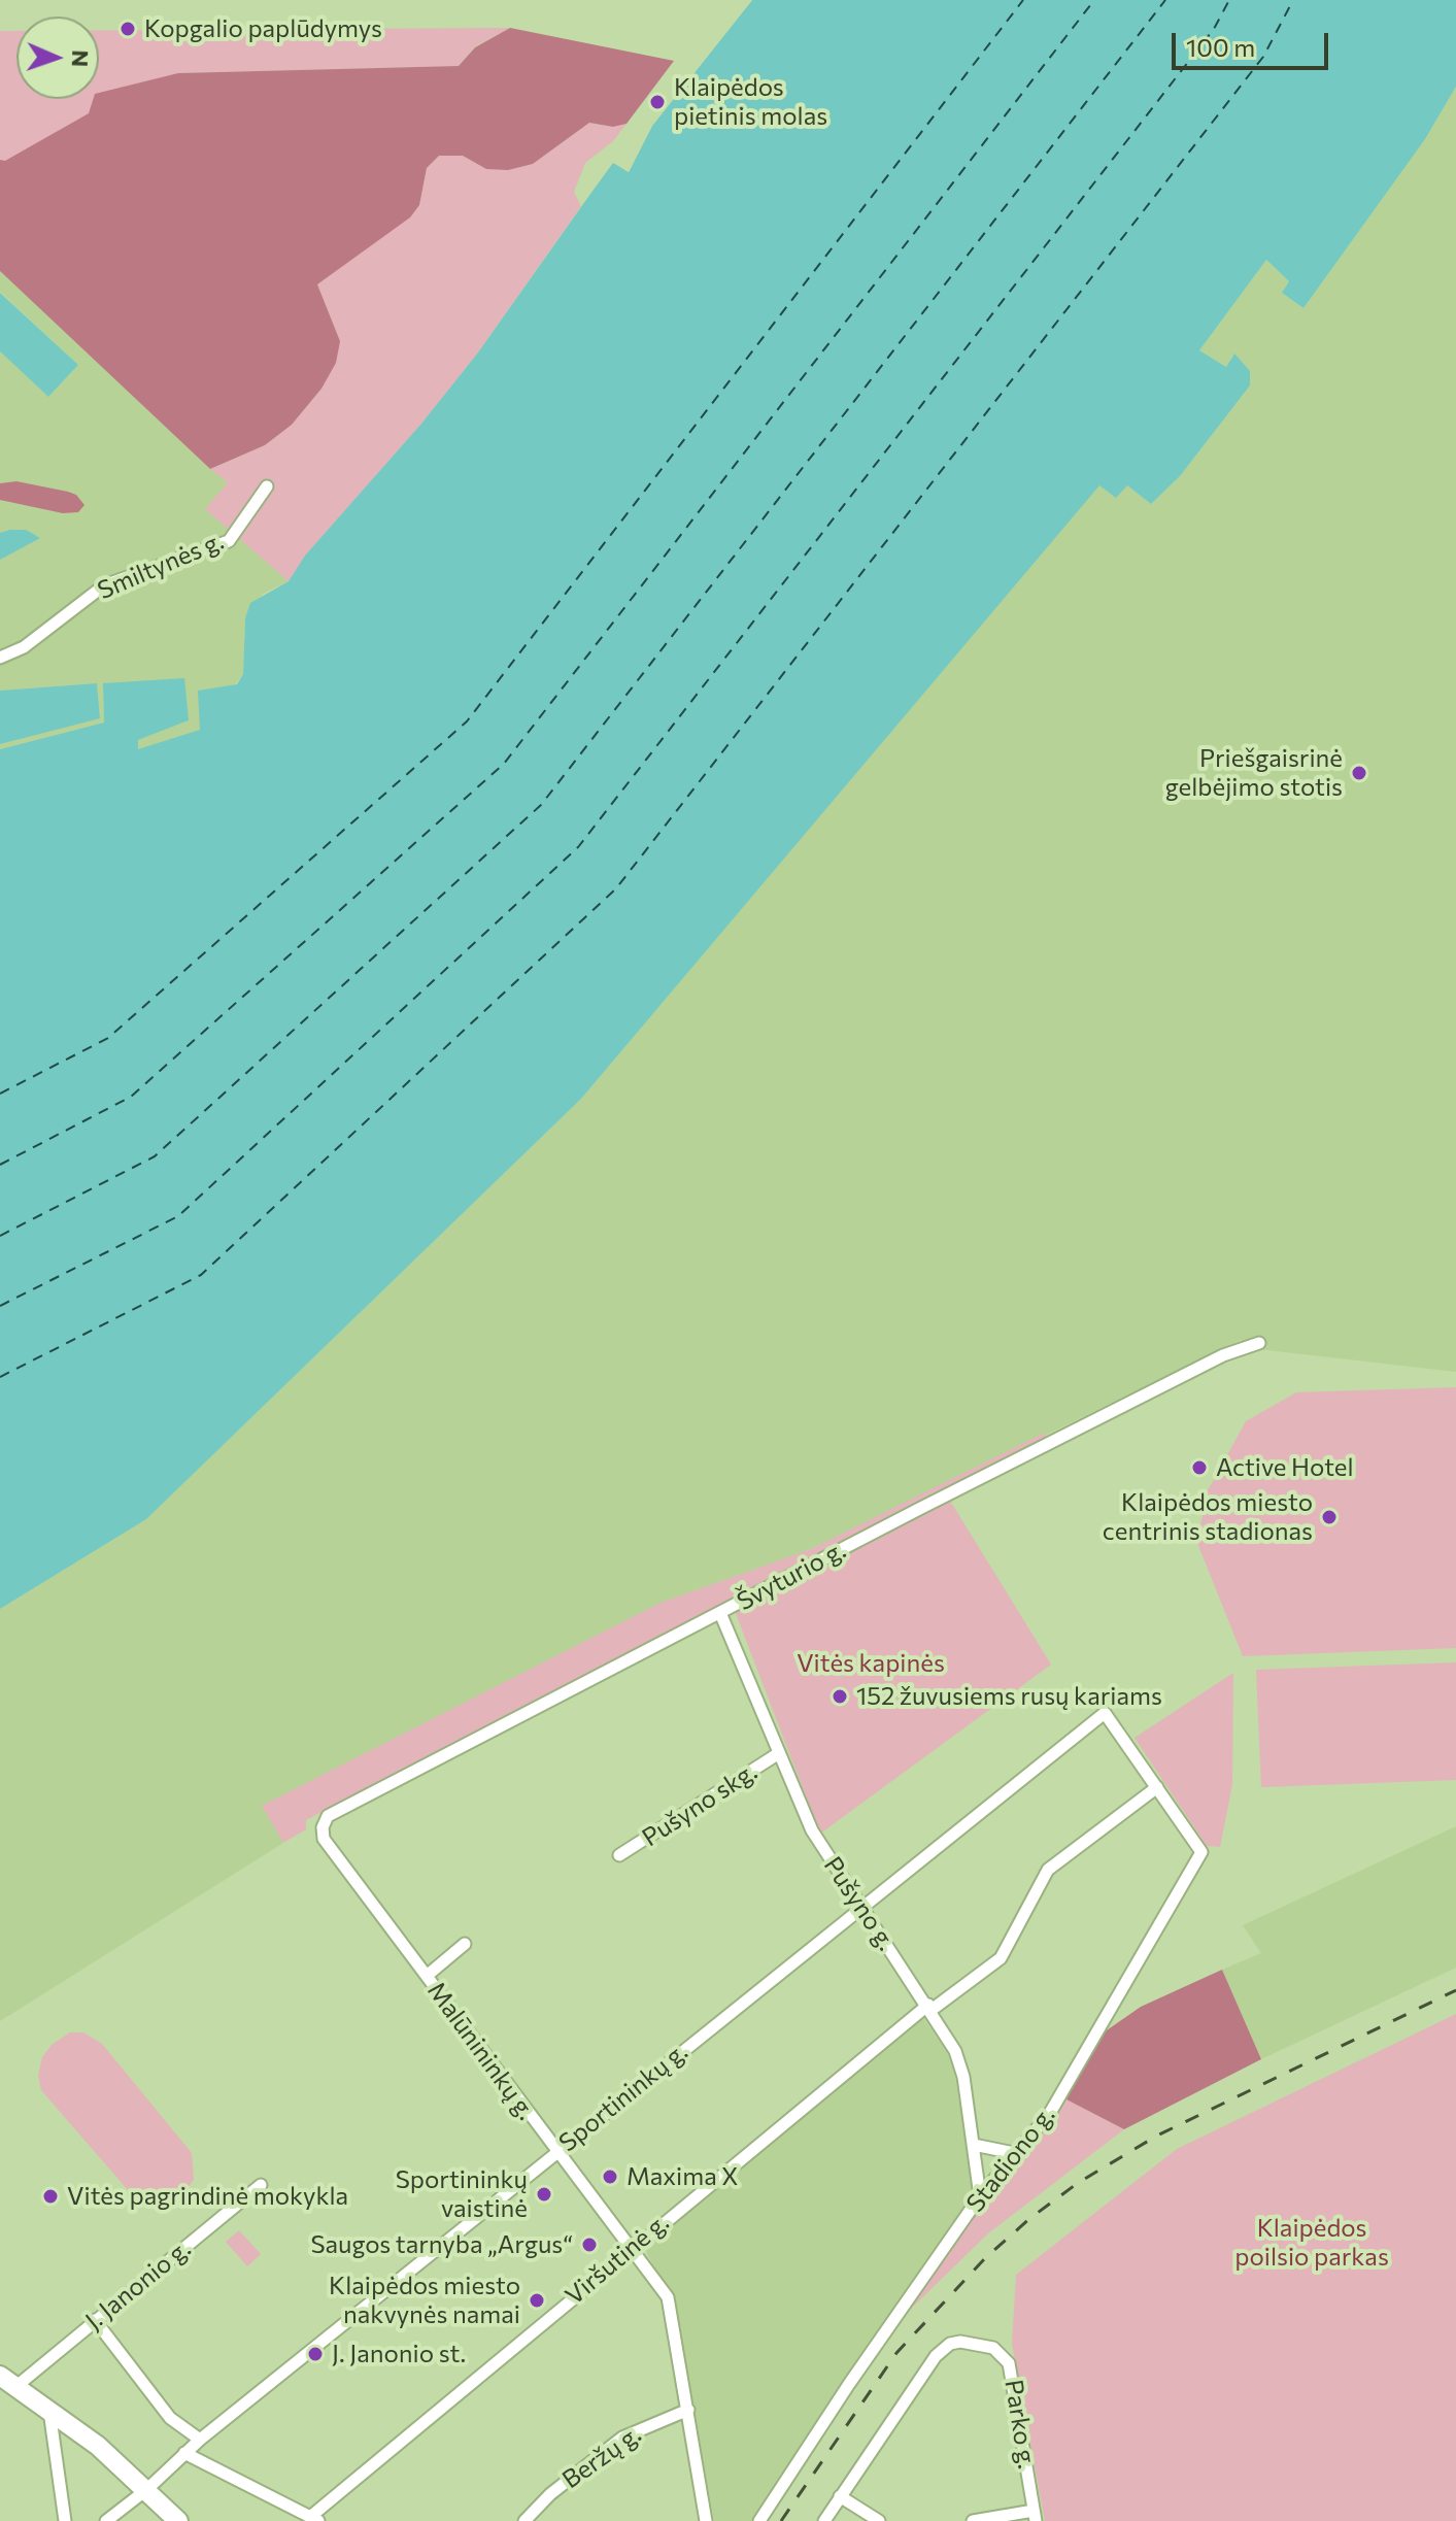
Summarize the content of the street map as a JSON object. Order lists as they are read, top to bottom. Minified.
{"streets":{"main road":["J. Janonio g."],"street":["Smiltynės g.","Švyturio g.","Pušyno skg.","Pušyno g.","Malūnininkų g.","Sportininkų g.","Stadiono g.","Viršutinė g.","Parko g.","Beržų g."]},"crossings":[["Švyturio g.","Pušyno g."],["Švyturio g.","Malūnininkų g."],["Pušyno skg.","Pušyno g."],["Pušyno g.","Sportininkų g."],["Pušyno g.","Stadiono g."],["Pušyno g.","Viršutinė g."],["Malūnininkų g.","Sportininkų g."],["Malūnininkų g.","Viršutinė g."],["Malūnininkų g.","Beržų g."],["Sportininkų g.","Stadiono g."],["Sportininkų g.","J. Janonio g."]],"parks":["Vitės kapinės","Klaipėdos poilsio parkas"],"places":["Kopgalio paplūdymys","Klaipėdos pietinis molas","Priešgaisrinė gelbėjimo stotis","Active Hotel","Klaipėdos miesto centrinis stadionas","152 žuvusiems rusų kariams","Maxima X","Sportininkų vaistinė","Vitės pagrindinė mokykla","Saugos tarnyba „Argus“","Klaipėdos miesto nakvynės namai","J. Janonio st."],"scale_bar":"100 m","north":"right"}
